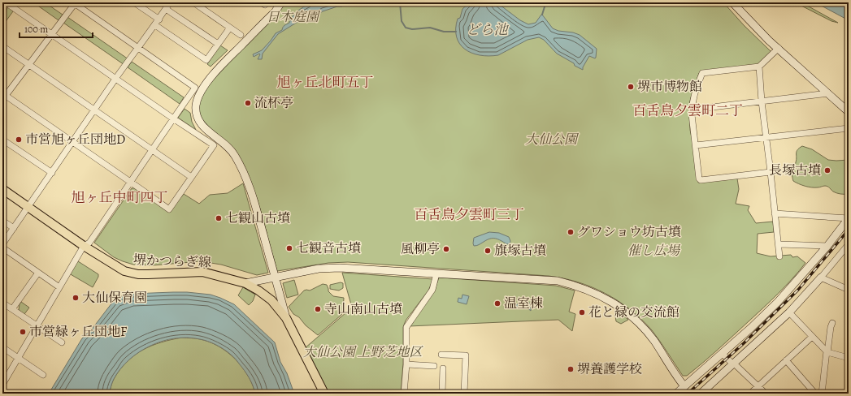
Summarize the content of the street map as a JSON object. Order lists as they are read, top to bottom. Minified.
{"streets":{"main road":["堺かつらぎ線"]},"districts":["旭ヶ丘北町五丁","百舌鳥夕雲町二丁","旭ヶ丘中町四丁","百舌鳥夕雲町三丁"],"water":["どら池"],"parks":["日本庭園","大仙公園","催し広場","大仙公園 上野芝地区"],"places":["堺市博物館","流杯亭","市営旭ヶ丘団地D","長塚古墳","七観山古墳","グワショウ坊古墳","七観音古墳","風柳亭","旗塚古墳","大仙保育園","温室棟","寺山南山古墳","花と緑の交流館","市営緑ヶ丘団地F","堺養護学校"],"scale_bar":"100 m"}
